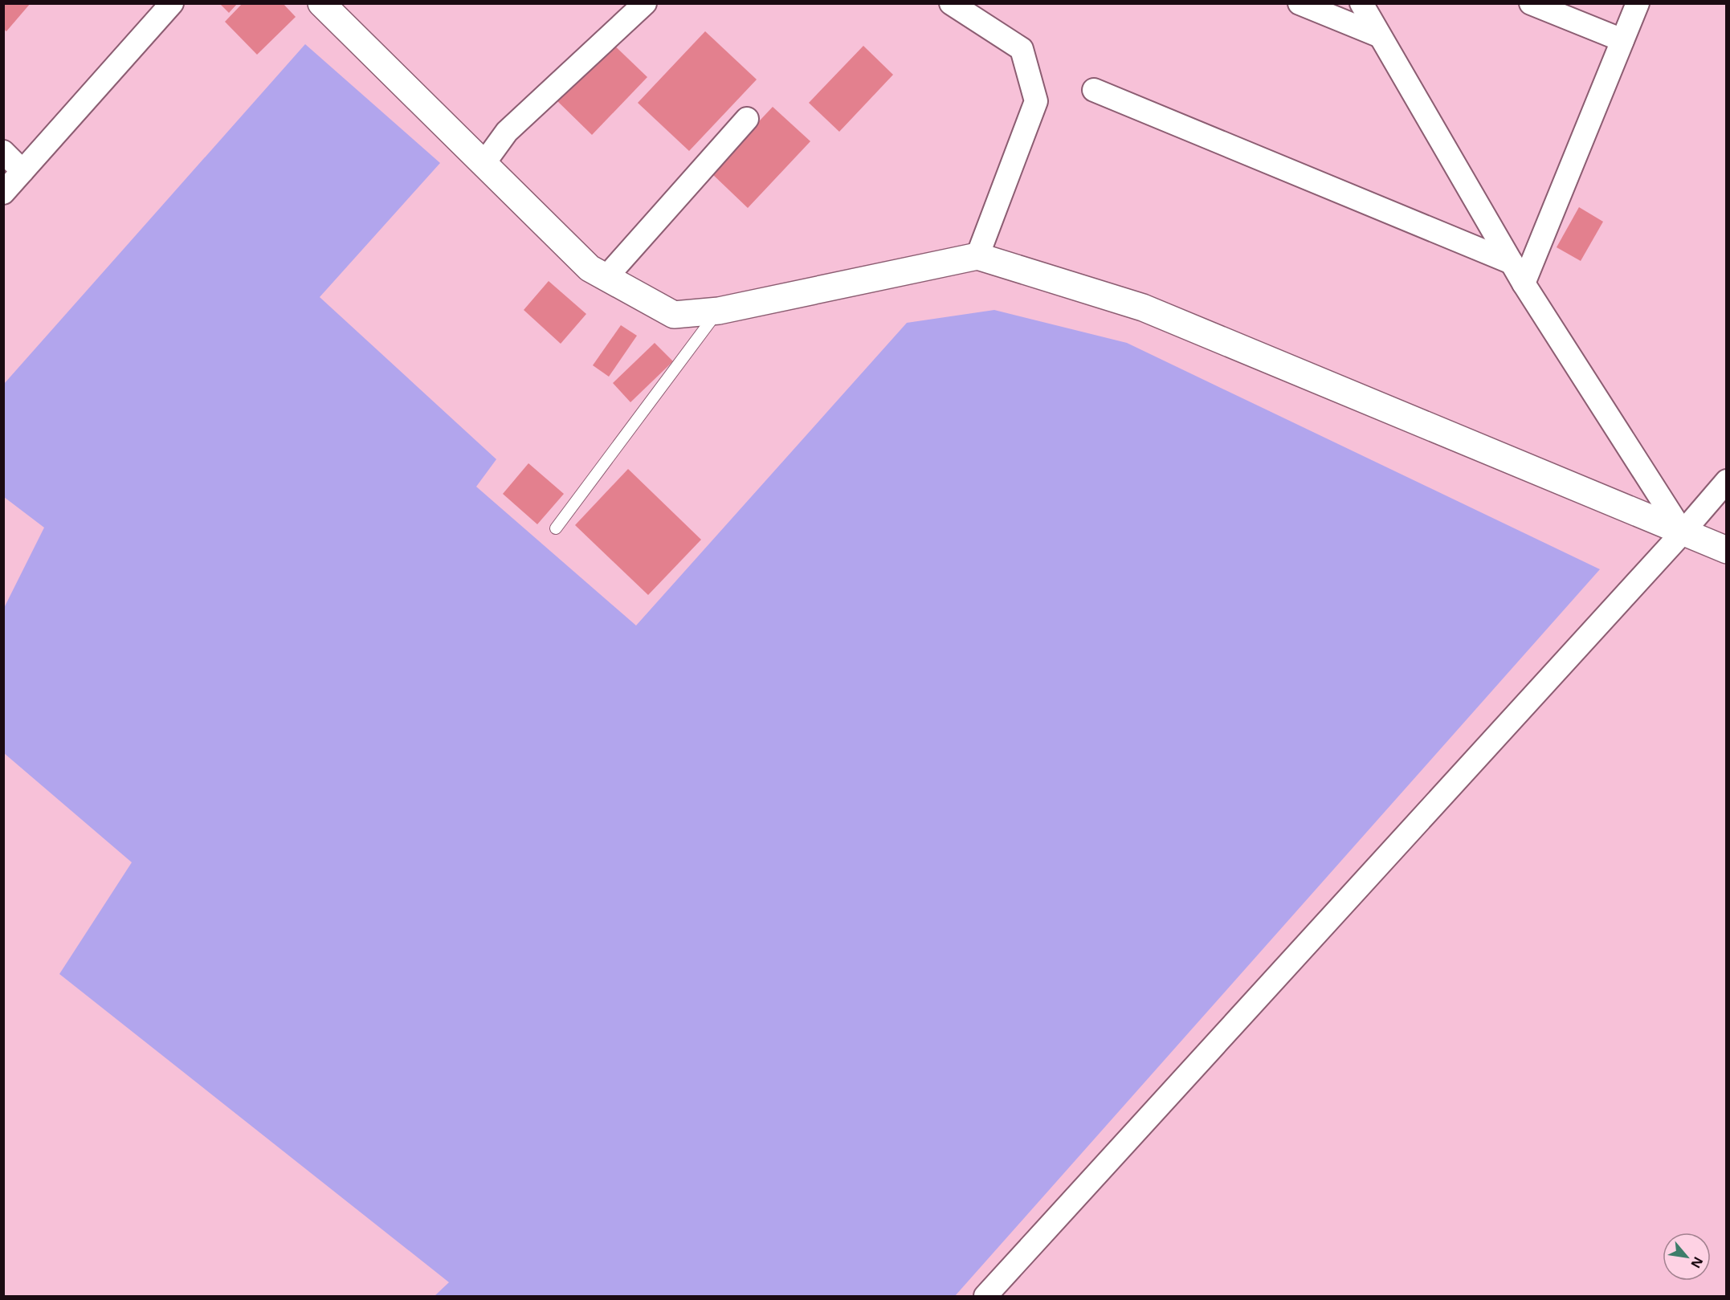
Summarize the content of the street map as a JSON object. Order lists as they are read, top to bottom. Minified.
{"north":"bottom right"}
